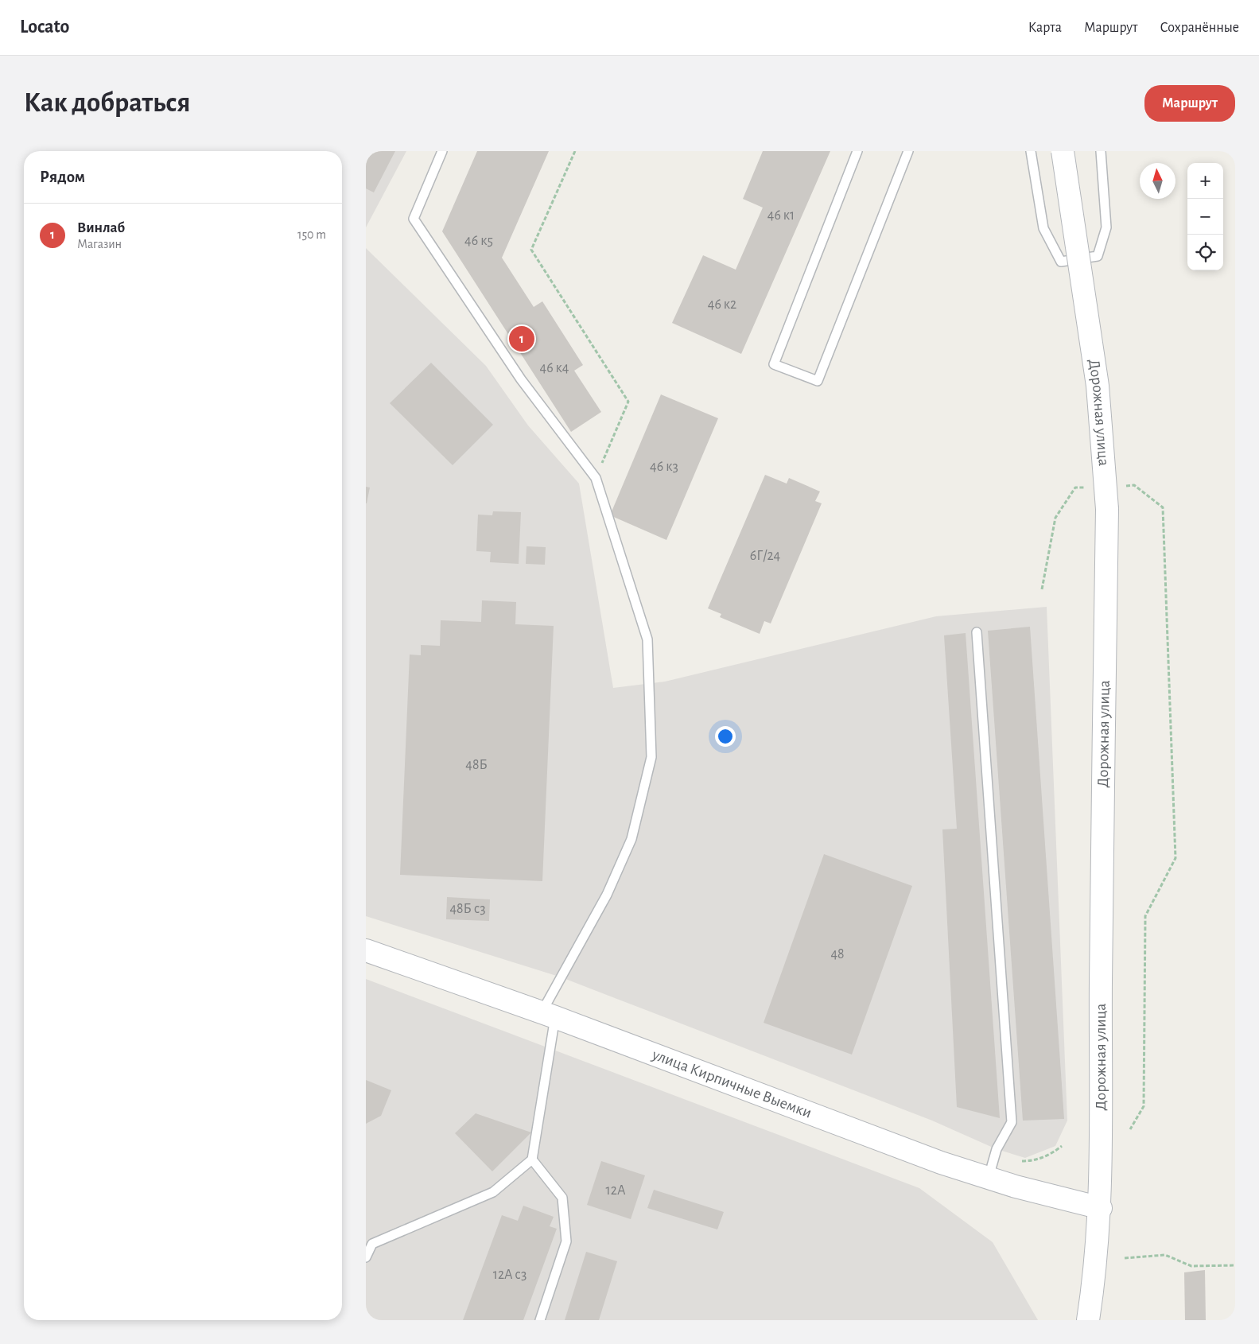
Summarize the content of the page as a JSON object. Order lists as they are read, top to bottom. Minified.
{"streets":{"main road":["Дорожная улица","улица Кирпичные Выемки"]},"crossings":[["Дорожная улица","улица Кирпичные Выемки"]],"house_numbers":["46 к1","46 к5","46 к2","46 к4","46 к3","6Г/24","48Б","48Б с3","48","12А","12А с3"],"north":"top","page":{"header":"Locato","nav":["Карта","Маршрут","Сохранённые"],"buttons":"Маршрут","title":"Как добраться","heading":"Рядом","map_buttons":["+","−"],"list":[{"mark":"1","name":"Винлаб","note":"Магазин","value":"150 m"}],"pins":"1"}}
